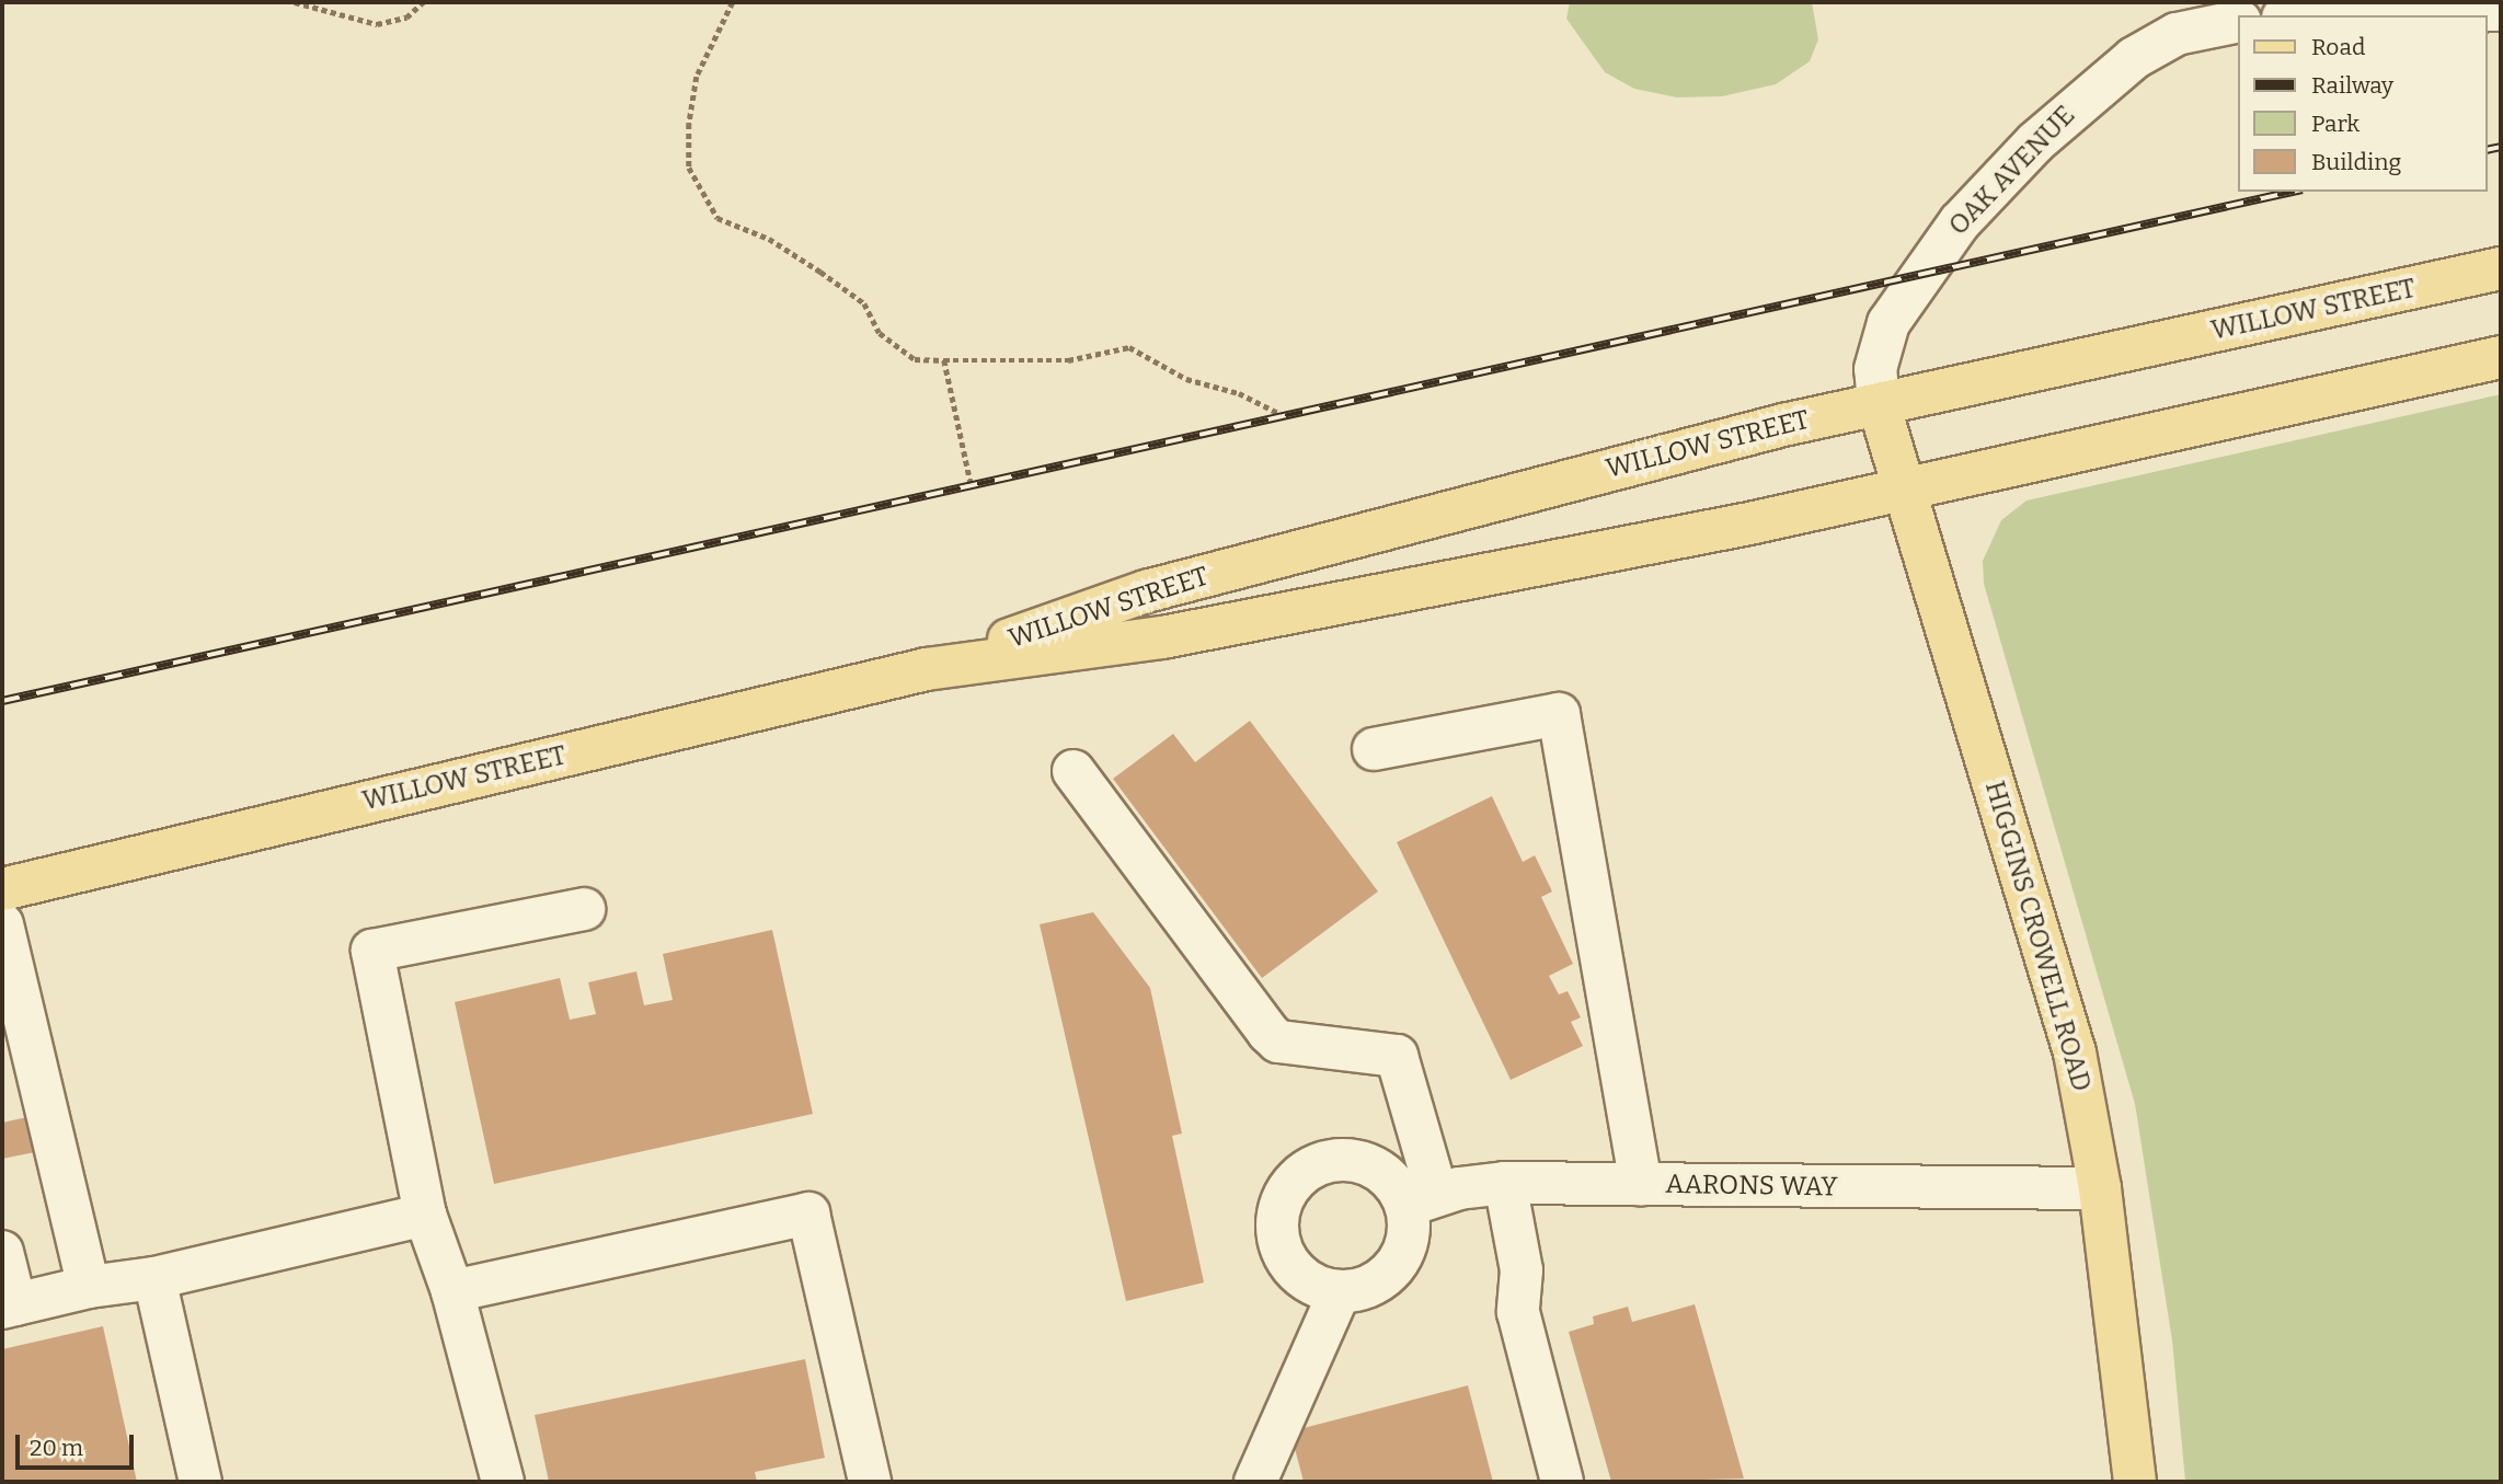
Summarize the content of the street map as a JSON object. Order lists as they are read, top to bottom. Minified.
{"streets":{"main road":["WILLOW STREET","HIGGINS CROWELL ROAD"],"street":["OAK AVENUE","AARONS WAY"]},"crossings":[["OAK AVENUE","WILLOW STREET"],["OAK AVENUE","HIGGINS CROWELL ROAD"],["WILLOW STREET","HIGGINS CROWELL ROAD"],["HIGGINS CROWELL ROAD","AARONS WAY"]],"legend":["Road","Railway","Park","Building"],"scale_bar":"20 m"}
